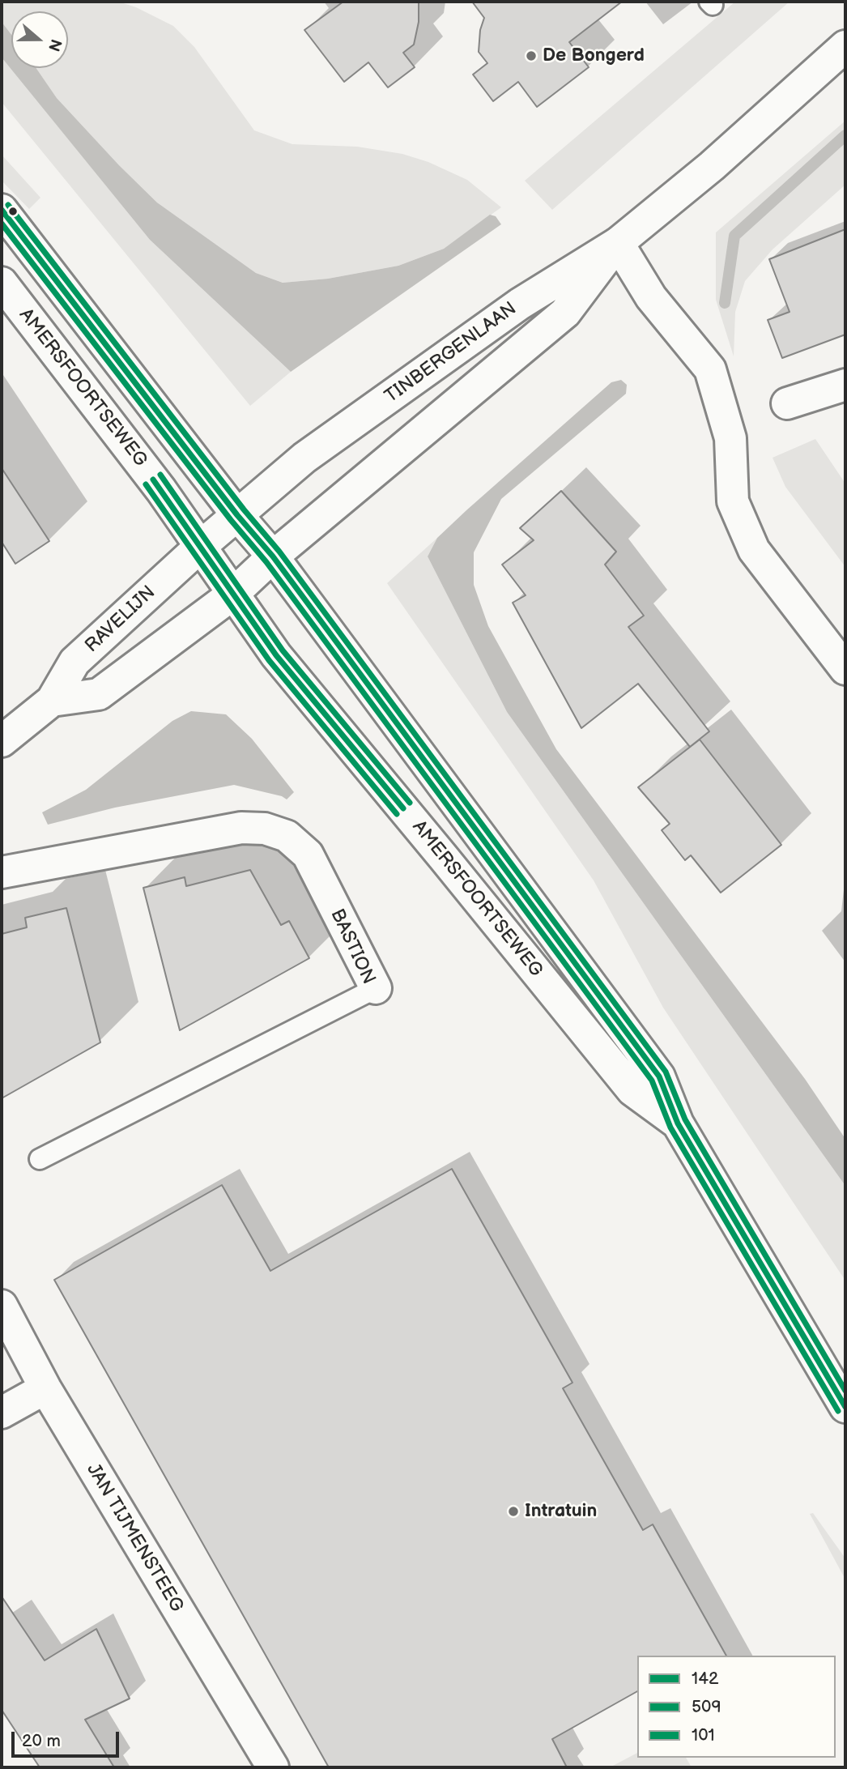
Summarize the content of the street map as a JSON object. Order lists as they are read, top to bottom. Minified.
{"streets":{"street":["TINBERGENLAAN","AMERSFOORTSEWEG","RAVELIJN","BASTION","JAN TIJMENSTEEG"]},"crossings":[["TINBERGENLAAN","AMERSFOORTSEWEG"],["TINBERGENLAAN","RAVELIJN"],["AMERSFOORTSEWEG","RAVELIJN"]],"places":["De Bongerd","Intratuin"],"lines":["transit line 101","transit line 142","transit line 509"],"legend":["142","509","101"],"scale_bar":"20 m","north":"right"}
